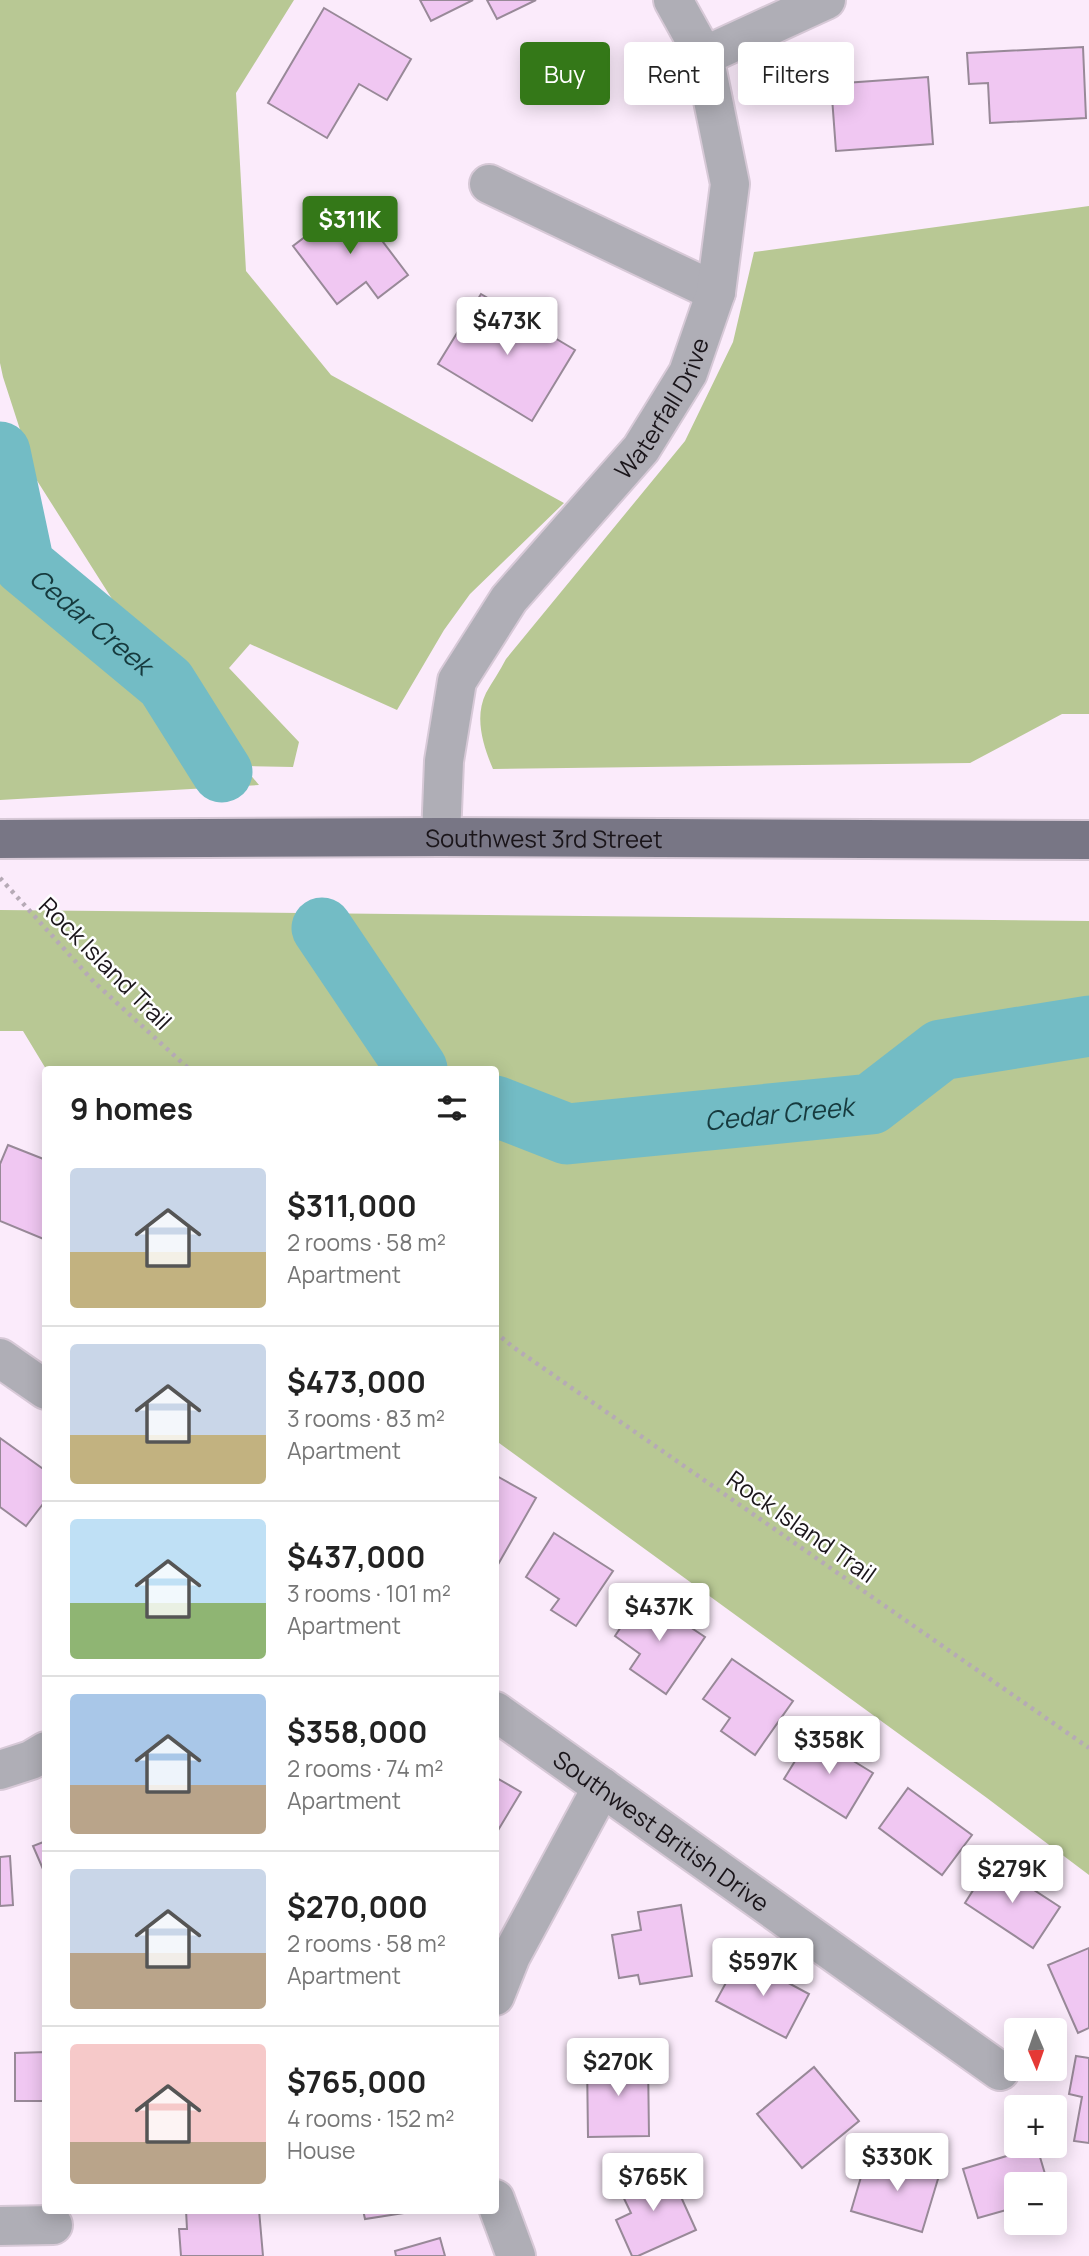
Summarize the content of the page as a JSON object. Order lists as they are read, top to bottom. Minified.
{"streets":{"main road":["Southwest 3rd Street"],"street":["Waterfall Drive","Southwest British Drive"],"path":["Rock Island Trail"]},"crossings":[["Waterfall Drive","Southwest 3rd Street"]],"water":["Cedar Creek"],"north":"bottom","page":{"chip":["Buy","Rent","Filters"],"price":["$311K","$473K","$437K","$358K","$279K","$597K","$270K","$330K","$765K"],"heading":"9 homes","list":[{"name":"$311,000","note":"2 rooms · 58 m² · Apartment"},{"name":"$473,000","note":"3 rooms · 83 m² · Apartment"},{"name":"$437,000","note":"3 rooms · 101 m² · Apartment"},{"name":"$358,000","note":"2 rooms · 74 m² · Apartment"},{"name":"$270,000","note":"2 rooms · 58 m² · Apartment"},{"name":"$765,000","note":"4 rooms · 152 m² · House"}],"map_buttons":["+","−"]}}
